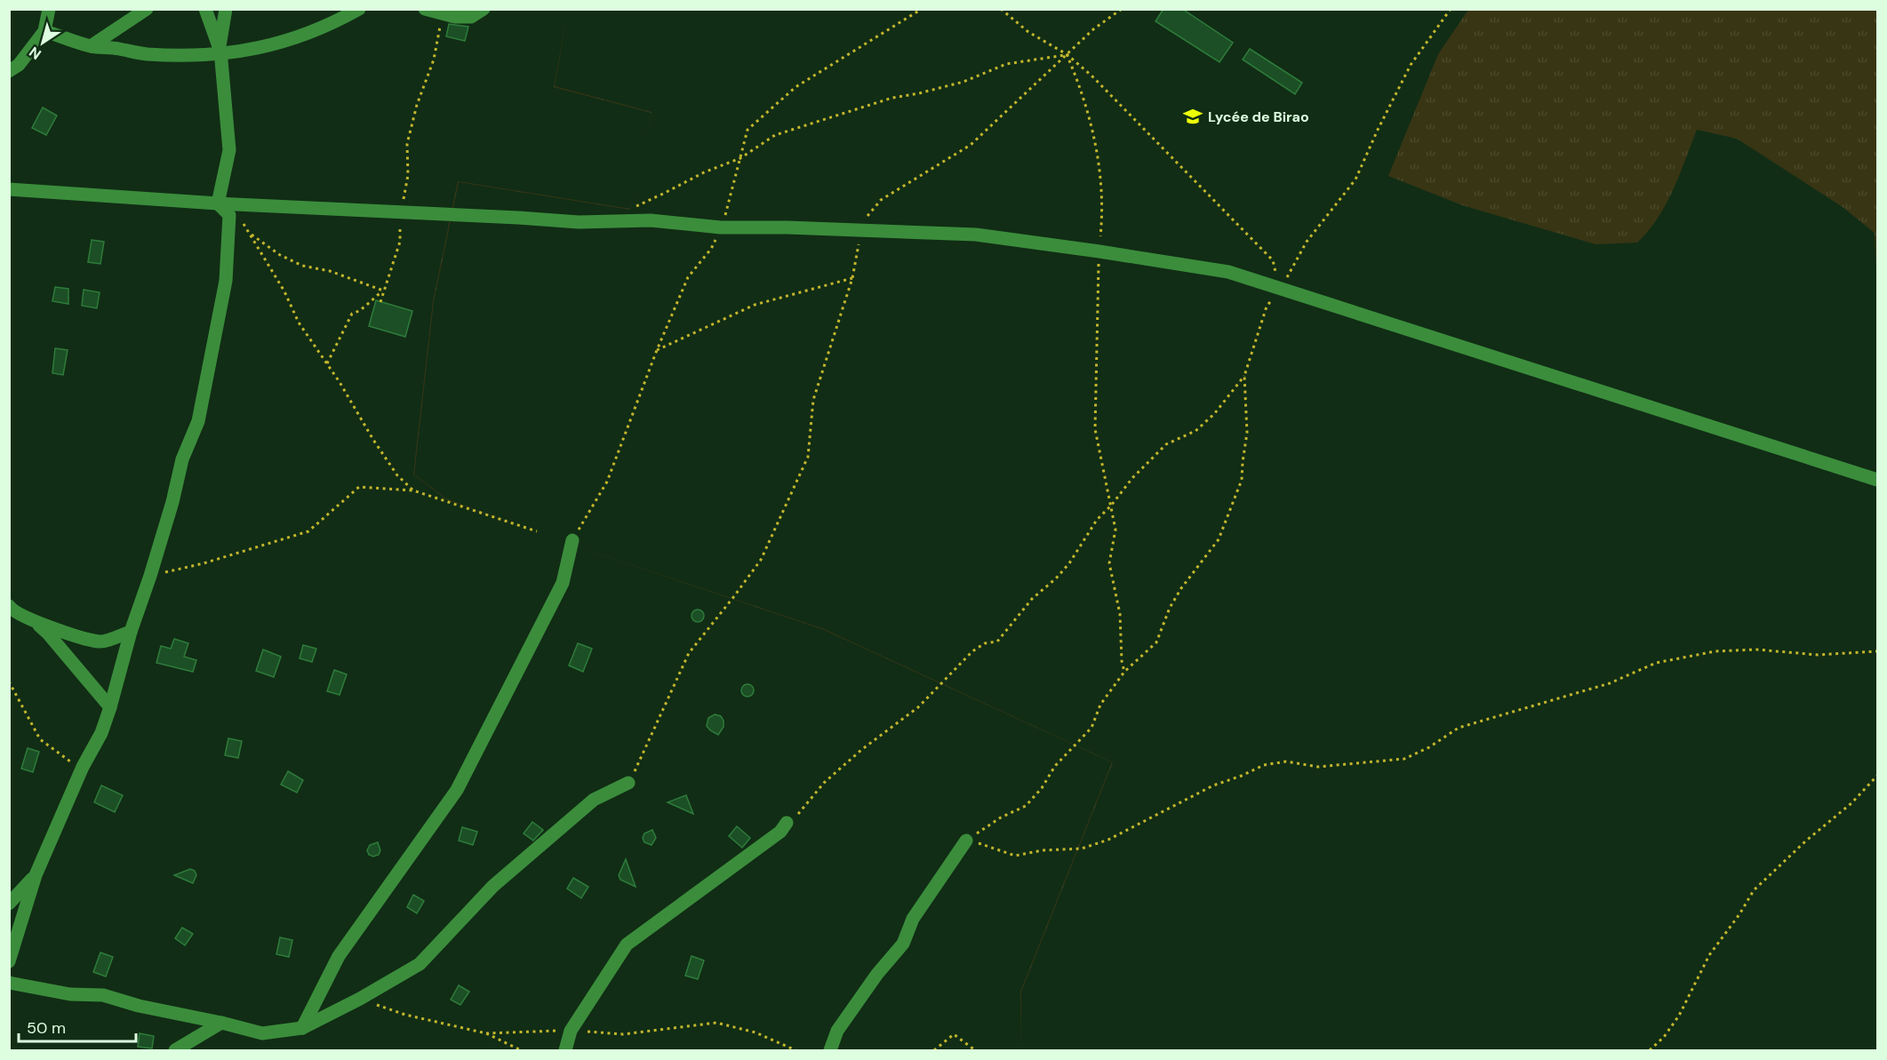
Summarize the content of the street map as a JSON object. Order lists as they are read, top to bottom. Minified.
{"places":{"school or university":["Lycée de Birao"]},"scale_bar":"50 m","north":"bottom left"}
